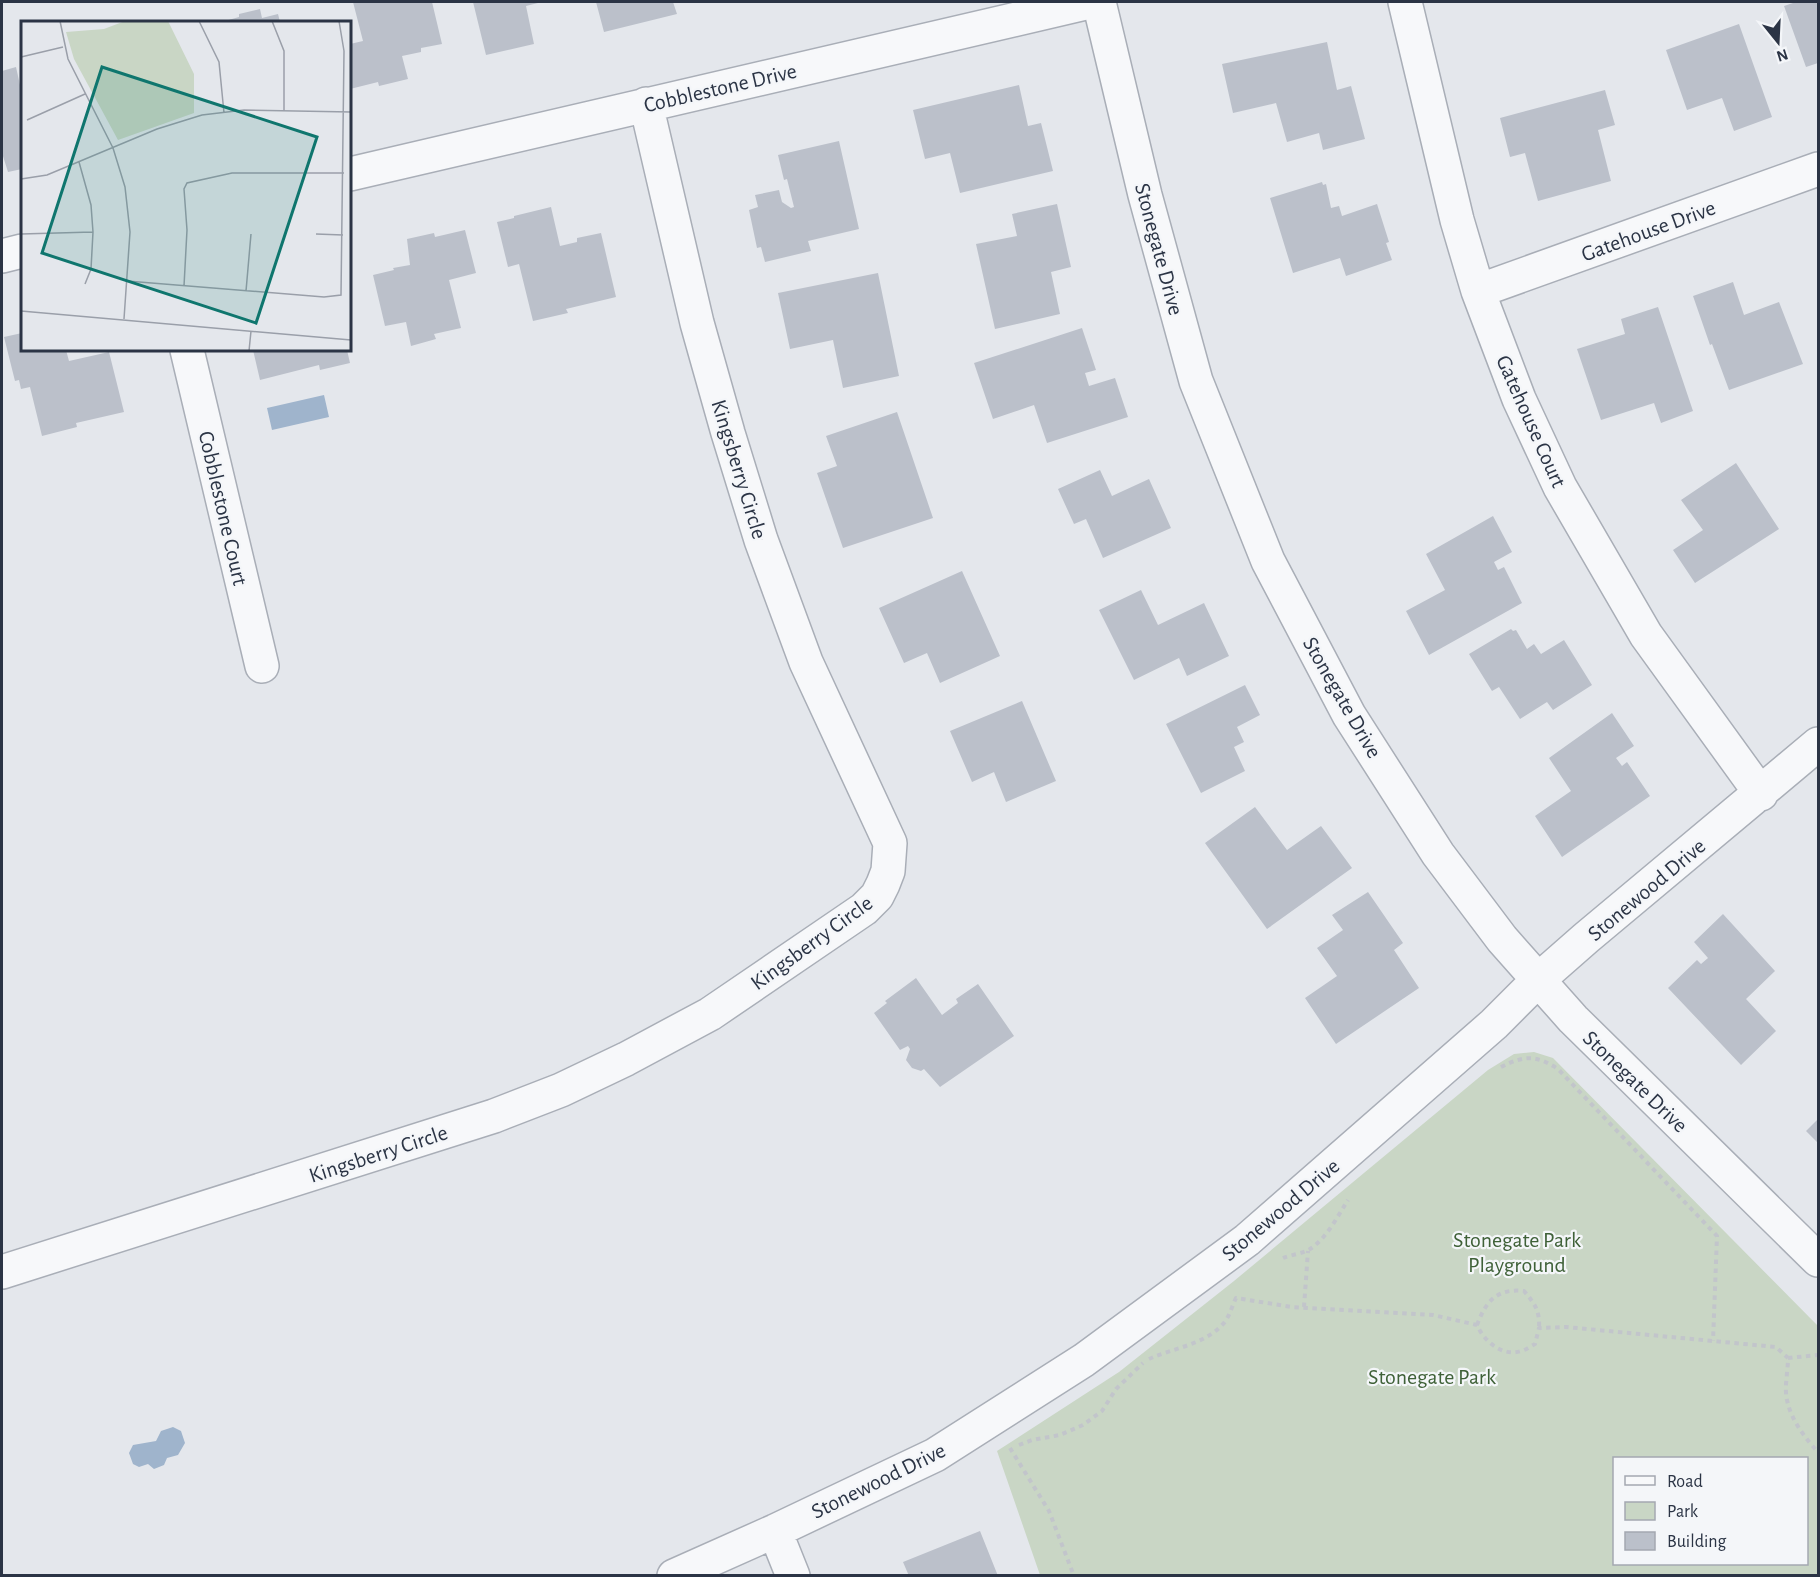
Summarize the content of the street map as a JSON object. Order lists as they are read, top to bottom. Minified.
{"streets":{"street":["Cobblestone Drive","Gatehouse Drive","Stonegate Drive","Gatehouse Court","Kingsberry Circle","Cobblestone Court","Stonewood Drive"]},"crossings":[["Cobblestone Drive","Kingsberry Circle"],["Gatehouse Drive","Gatehouse Court"],["Stonegate Drive","Stonewood Drive"],["Gatehouse Court","Stonewood Drive"]],"parks":["Stonegate Park Playground","Stonegate Park"],"legend":["Road","Park","Building"],"north":"bottom"}
